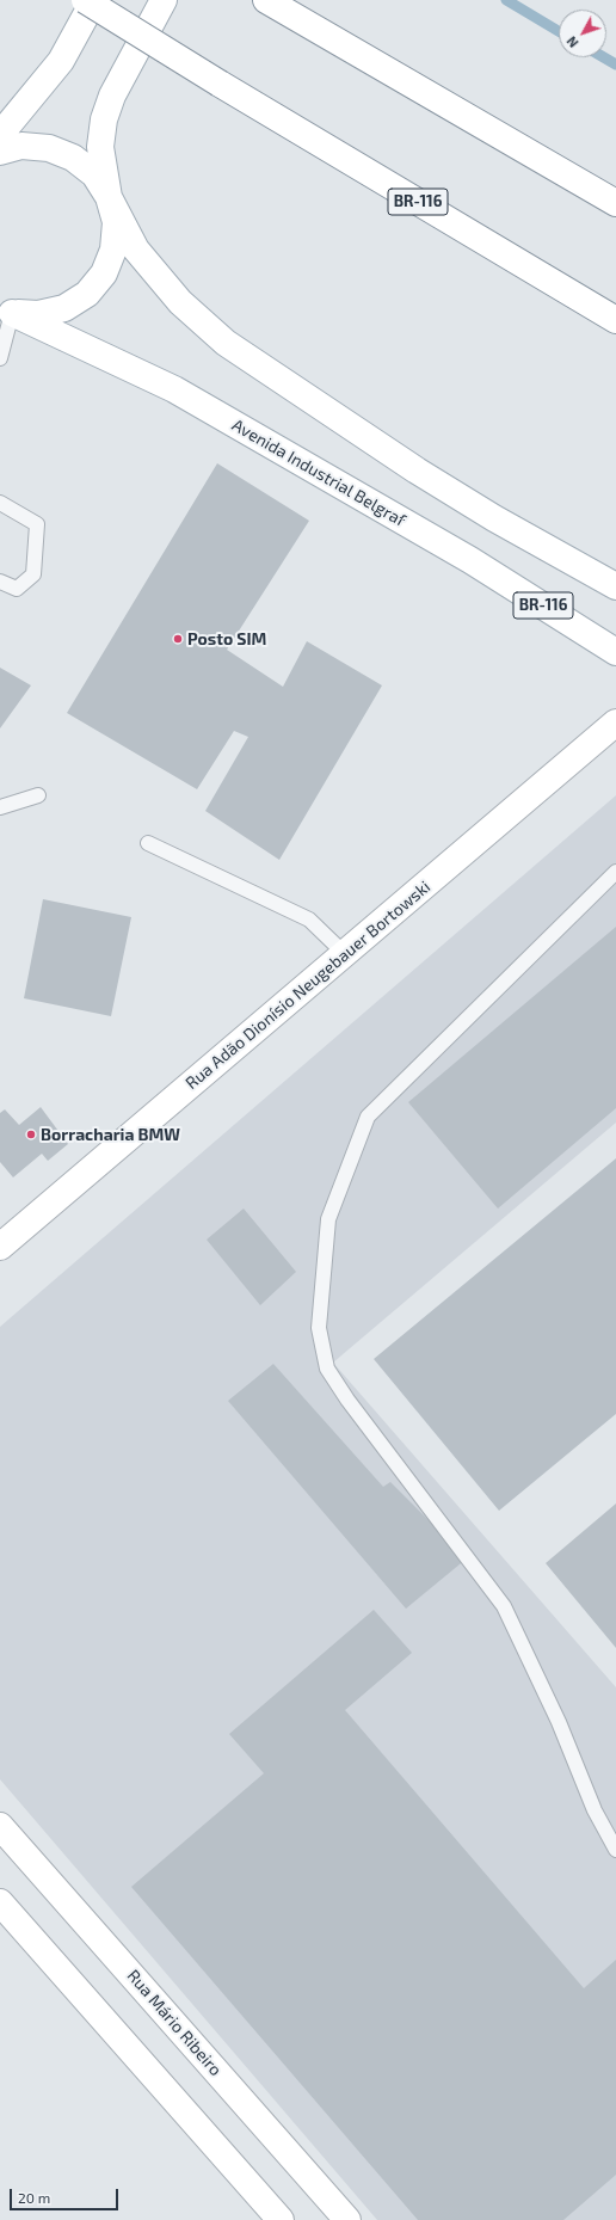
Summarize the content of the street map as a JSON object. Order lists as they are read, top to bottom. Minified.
{"streets":{"main road":["BR-116","Avenida Industrial Belgraf","Rua Adão Dionísio Neugebauer Bortowski","Rua Mário Ribeiro"]},"places":["Posto SIM","Borracharia BMW"],"scale_bar":"20 m","north":"bottom left"}
